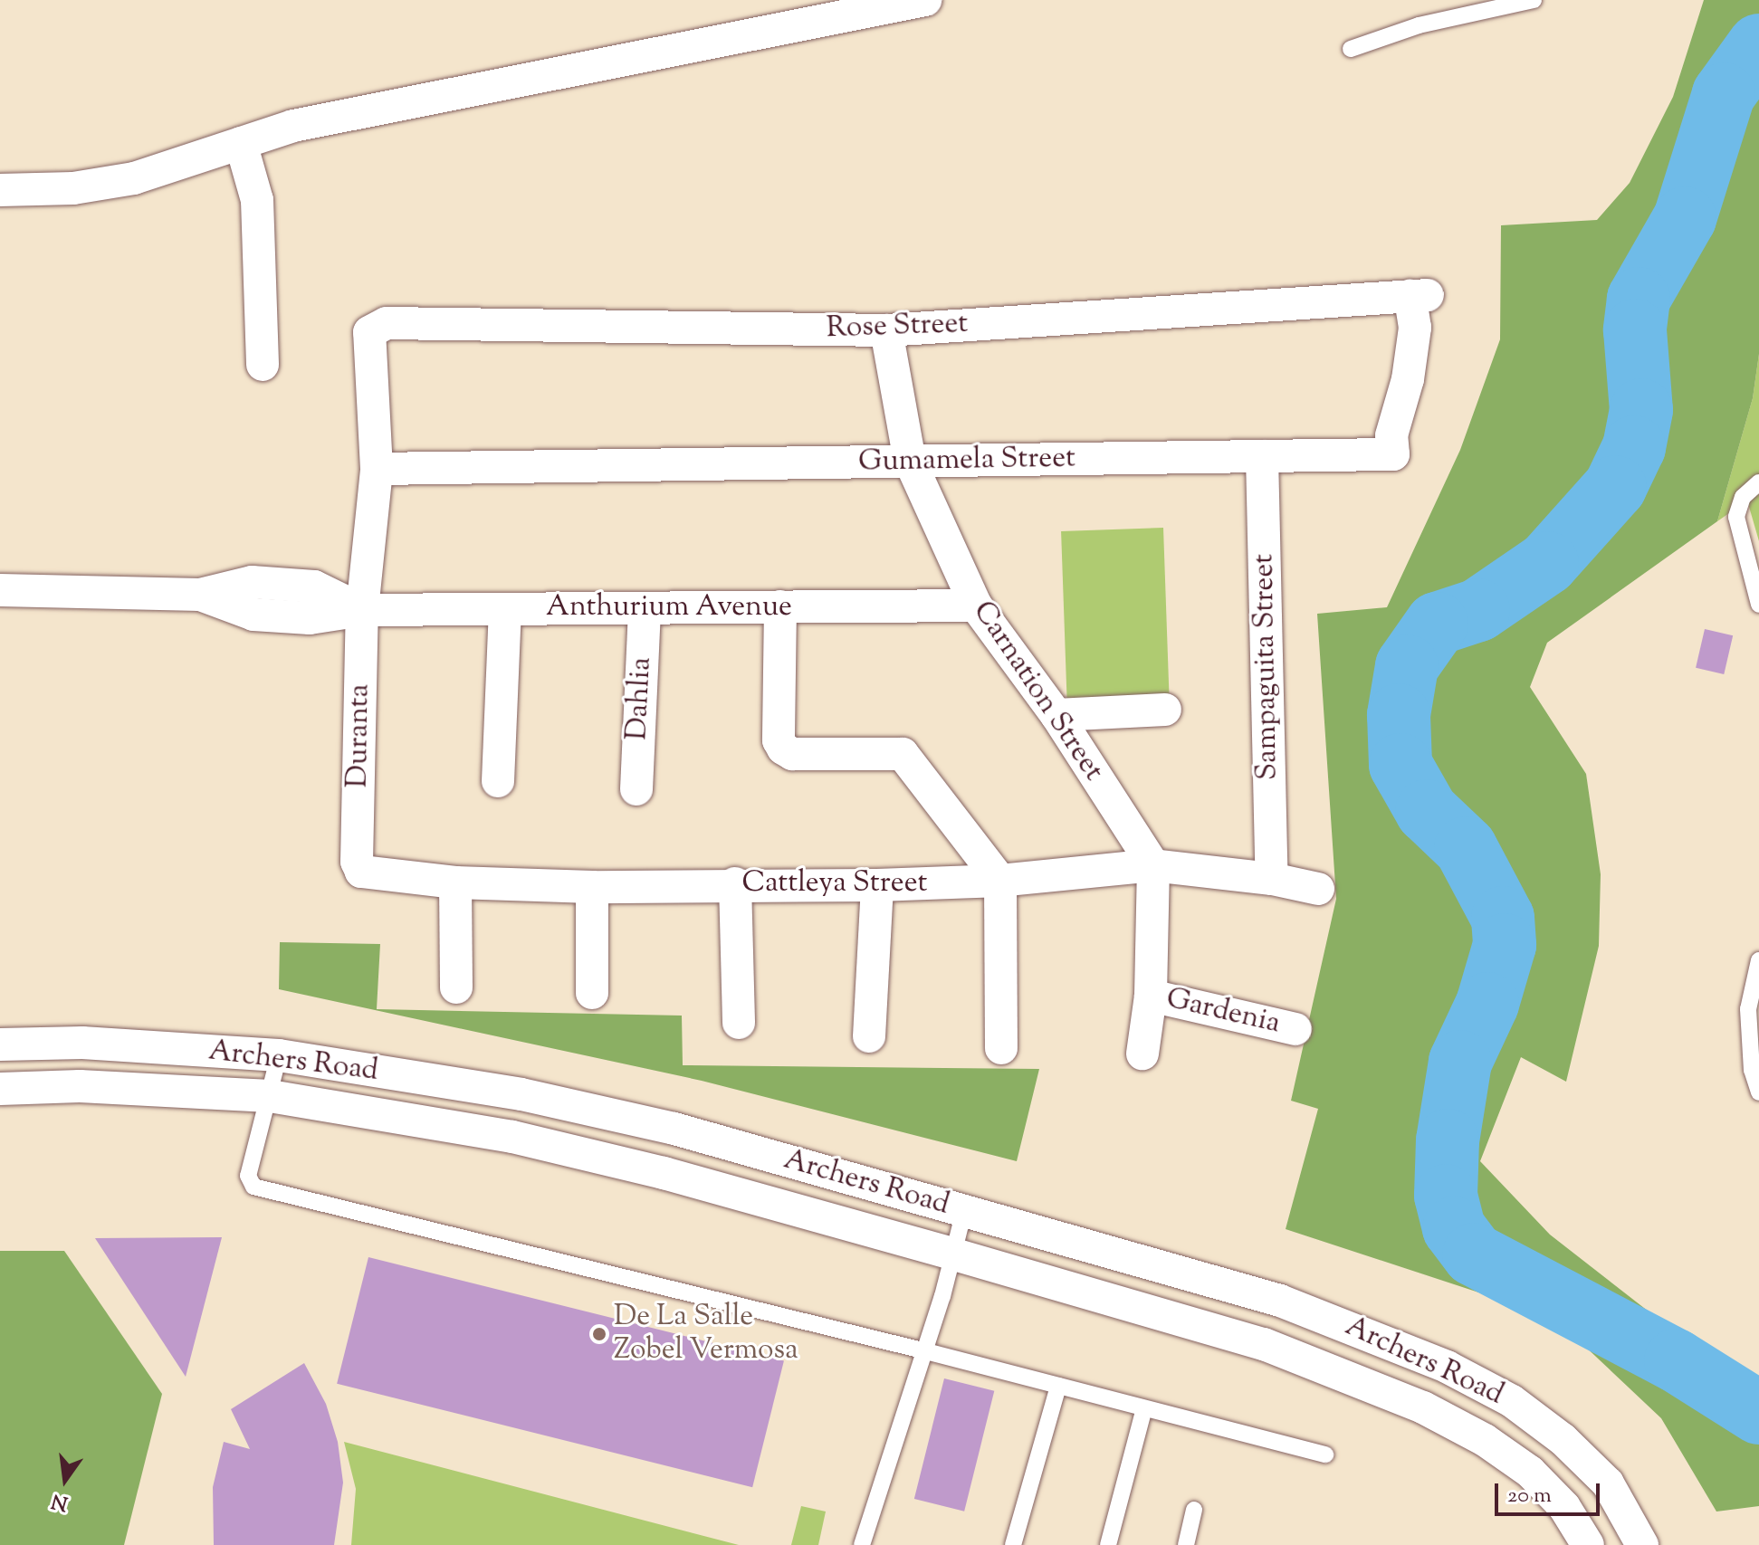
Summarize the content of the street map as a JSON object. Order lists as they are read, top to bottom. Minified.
{"streets":{"street":["Rose Street","Gumamela Street","Anthurium Avenue","Sampaguita Street","Carnation Street","Dahlia","Duranta","Cattleya Street","Gardenia","Archers Road"]},"crossings":[["Rose Street","Gumamela Street"],["Rose Street","Carnation Street"],["Rose Street","Duranta"],["Gumamela Street","Sampaguita Street"],["Gumamela Street","Carnation Street"],["Gumamela Street","Duranta"],["Anthurium Avenue","Carnation Street"],["Anthurium Avenue","Dahlia"],["Anthurium Avenue","Duranta"],["Sampaguita Street","Cattleya Street"],["Carnation Street","Cattleya Street"],["Duranta","Cattleya Street"]],"places":["De La Salle Zobel Vermosa"],"scale_bar":"20 m","north":"bottom"}
